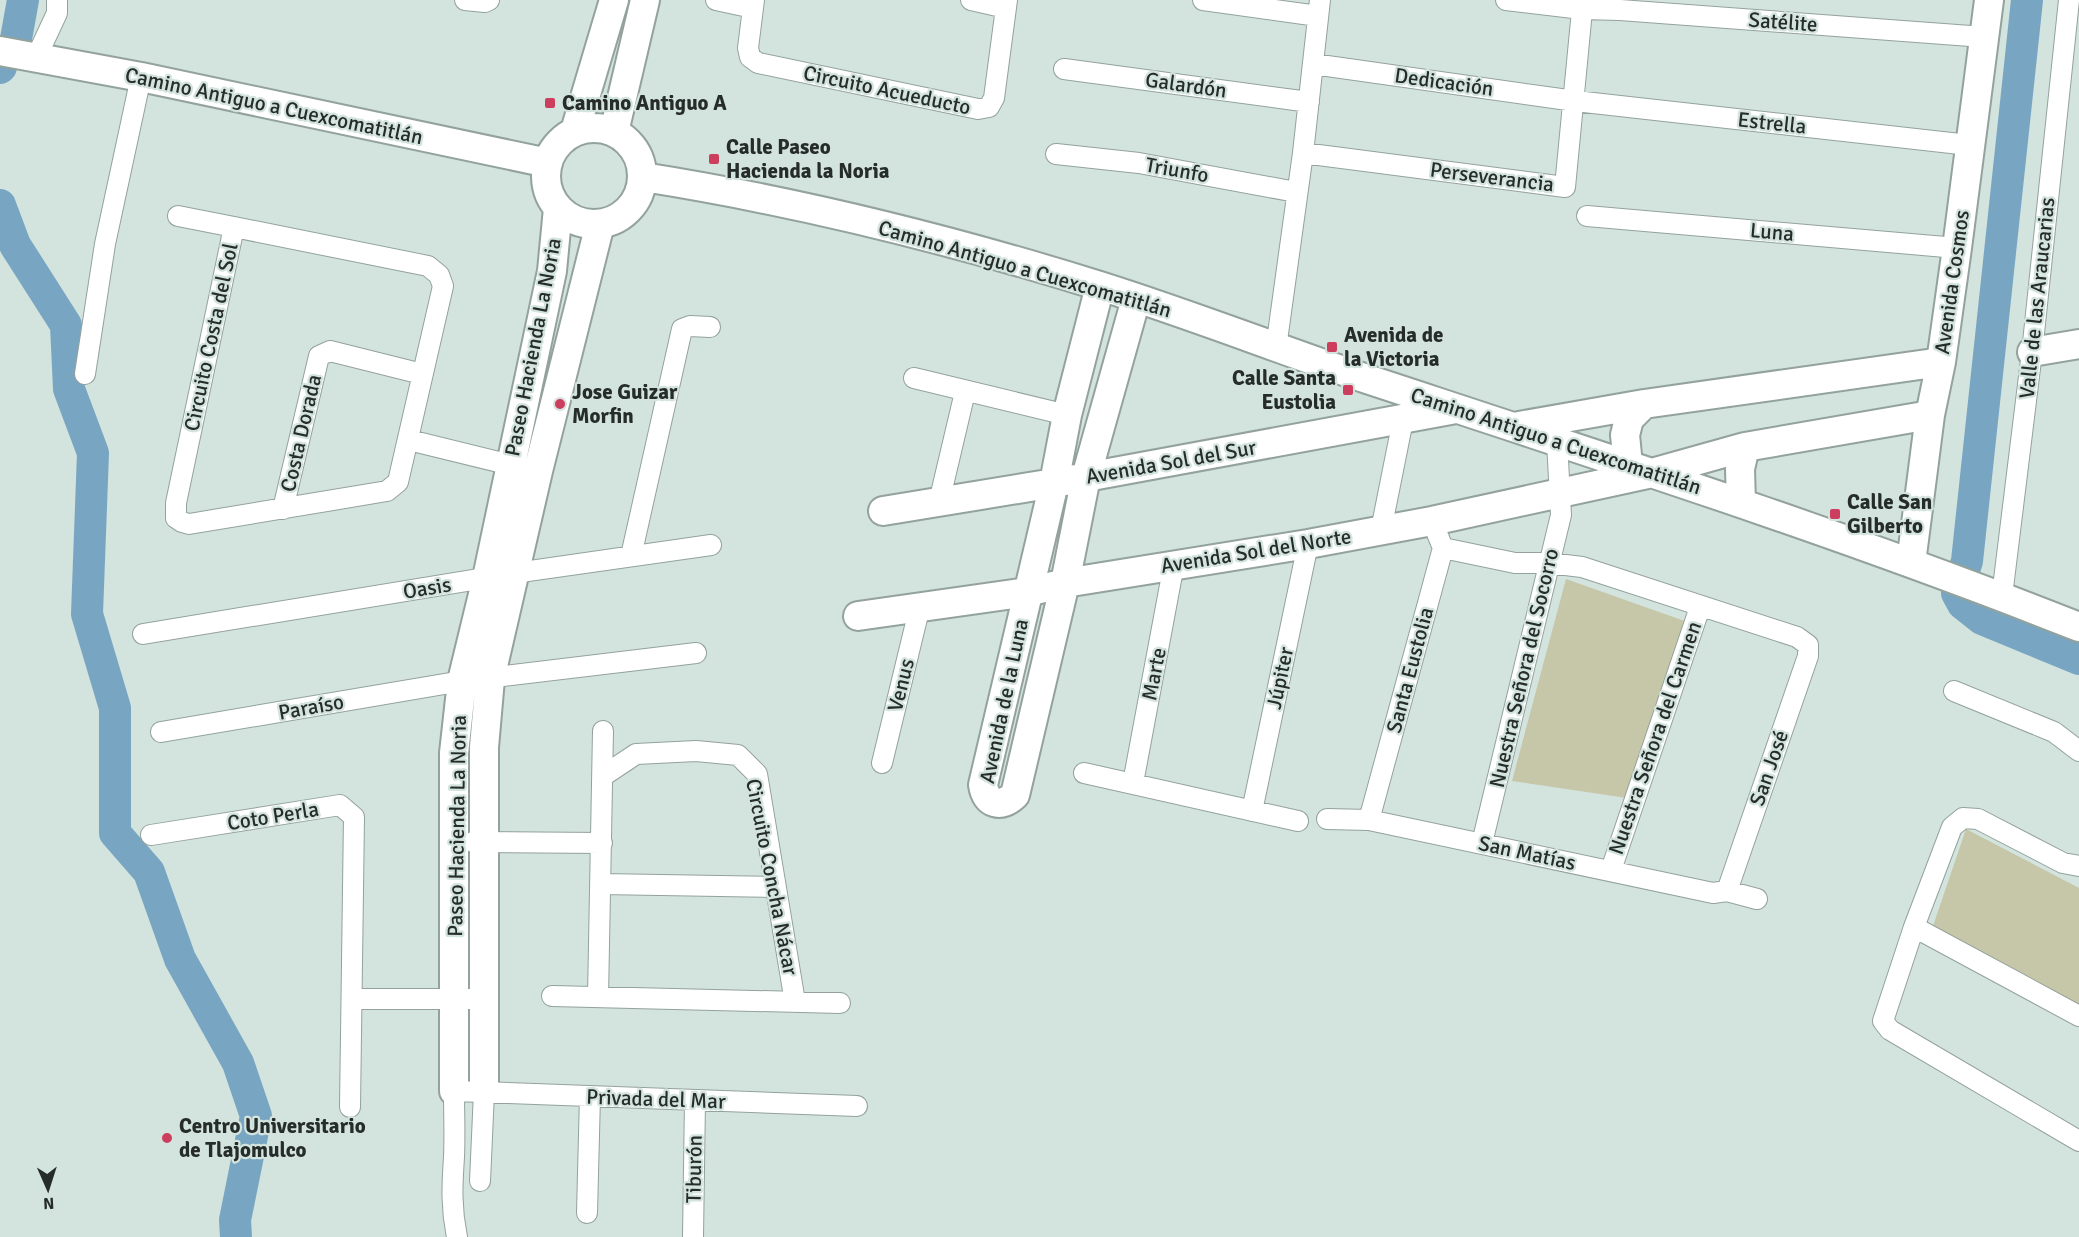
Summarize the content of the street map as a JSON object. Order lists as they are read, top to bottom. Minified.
{"streets":{"street":["Satélite","Dedicación","Galardón","Circuito Acueducto","Camino Antiguo a Cuexcomatitlán","Estrella","Triunfo","Perseverancia","Luna","Avenida Cosmos","Valle de las Araucarias","Circuito Costa del Sol","Paseo Hacienda La Noria","Costa Dorada","Avenida Sol del Sur","Avenida Sol del Norte","Oasis","Nuestra Señora del Socorro","Santa Eustolia","Marte","Júpiter","Venus","Avenida de la Luna","Paraíso","Nuestra Señora del Carmen","San José","Coto Perla","San Matías","Circuito Concha Nácar","Privada del Mar","Tiburón"]},"crossings":[["Satélite","Perseverancia"],["Satélite","Avenida Cosmos"],["Dedicación","Estrella"],["Dedicación","Perseverancia"],["Camino Antiguo a Cuexcomatitlán","Avenida Cosmos"],["Camino Antiguo a Cuexcomatitlán","Valle de las Araucarias"],["Camino Antiguo a Cuexcomatitlán","Paseo Hacienda La Noria"],["Camino Antiguo a Cuexcomatitlán","Avenida Sol del Sur"],["Camino Antiguo a Cuexcomatitlán","Avenida Sol del Norte"],["Camino Antiguo a Cuexcomatitlán","Nuestra Señora del Socorro"],["Camino Antiguo a Cuexcomatitlán","Avenida de la Luna"],["Estrella","Perseverancia"],["Estrella","Avenida Cosmos"],["Luna","Avenida Cosmos"],["Avenida Cosmos","Avenida Sol del Norte"],["Circuito Costa del Sol","Costa Dorada"],["Paseo Hacienda La Noria","Oasis"],["Paseo Hacienda La Noria","Paraíso"],["Paseo Hacienda La Noria","Privada del Mar"],["Avenida Sol del Sur","Avenida de la Luna"],["Avenida Sol del Norte","Nuestra Señora del Socorro"],["Avenida Sol del Norte","Marte"],["Avenida Sol del Norte","Júpiter"],["Avenida Sol del Norte","Venus"],["Avenida Sol del Norte","Avenida de la Luna"],["Nuestra Señora del Socorro","San Matías"],["Santa Eustolia","San Matías"],["Nuestra Señora del Carmen","San José"],["Nuestra Señora del Carmen","San Matías"],["San José","San Matías"],["Privada del Mar","Tiburón"]],"places":{"transit":["Camino Antiguo A","Calle Paseo Hacienda la Noria","Avenida de la Victoria","Calle Santa Eustolia","Calle San Gilberto"],"other":["Jose Guizar Morfin","Centro Universitario de Tlajomulco"]},"north":"bottom"}
